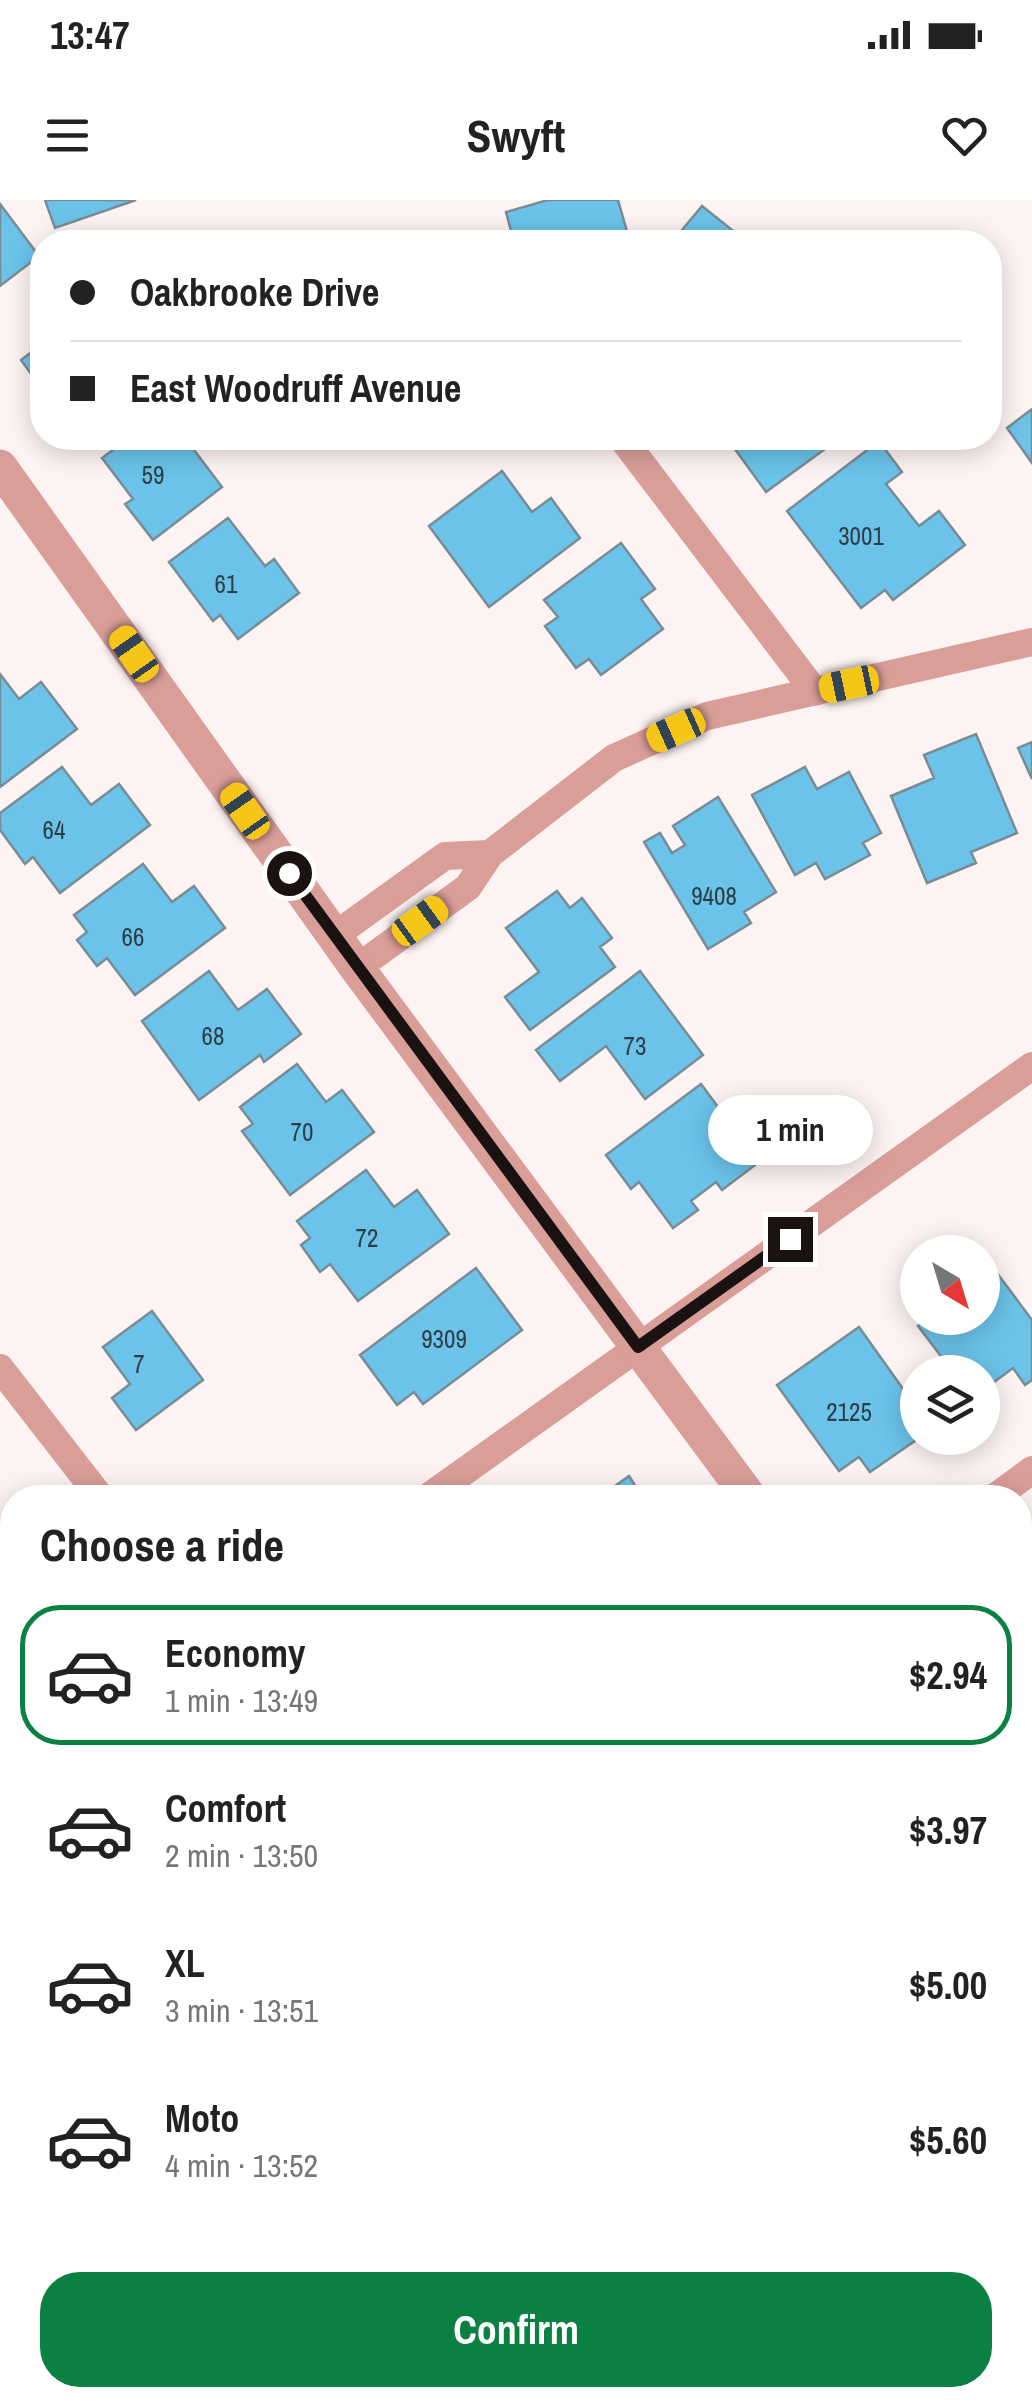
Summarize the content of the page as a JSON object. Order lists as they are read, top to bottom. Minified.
{"house_numbers":["59","3001","61","64","9408","66","68","73","70","72","9309","7","2125"],"north":"bottom right","page":{"status":"13:47","header":"Swyft","banner":["Oakbrooke Drive","East Woodruff Avenue"],"bubble":"1 min","heading":"Choose a ride","list":[{"name":"Economy","note":"1 min · 13:49","value":"$2.94"},{"name":"Comfort","note":"2 min · 13:50","value":"$3.97"},{"name":"XL","note":"3 min · 13:51","value":"$5.00"},{"name":"Moto","note":"4 min · 13:52","value":"$5.60"}],"buttons":"Confirm"}}
